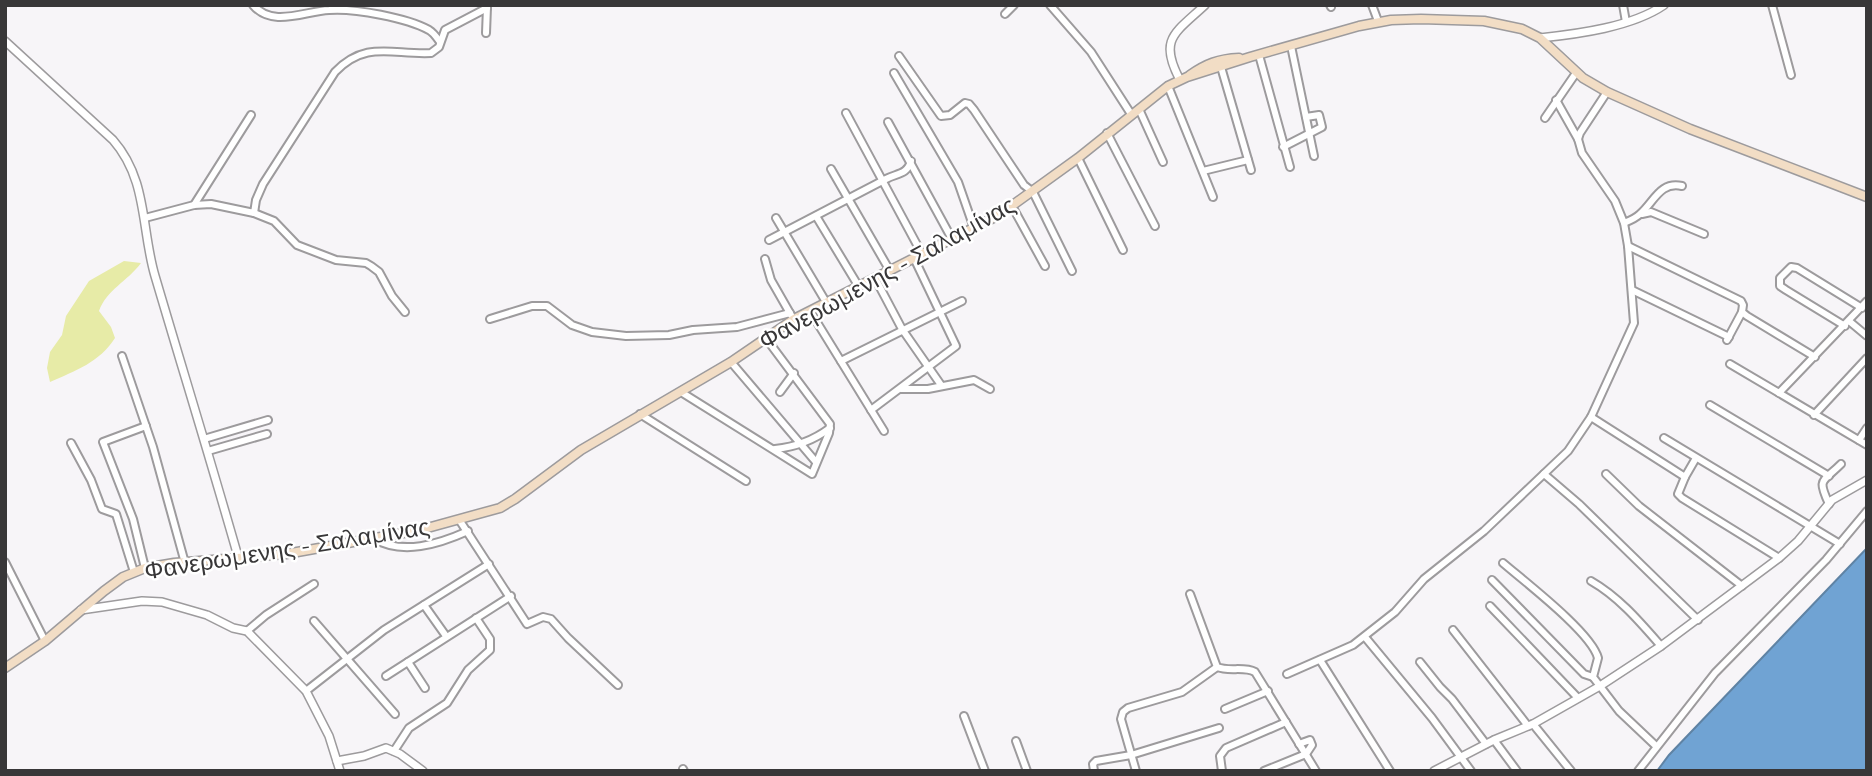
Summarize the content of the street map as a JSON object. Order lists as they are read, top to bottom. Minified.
{"streets":{"main road":["Φανερωμενης - Σαλαμίνας"]}}
